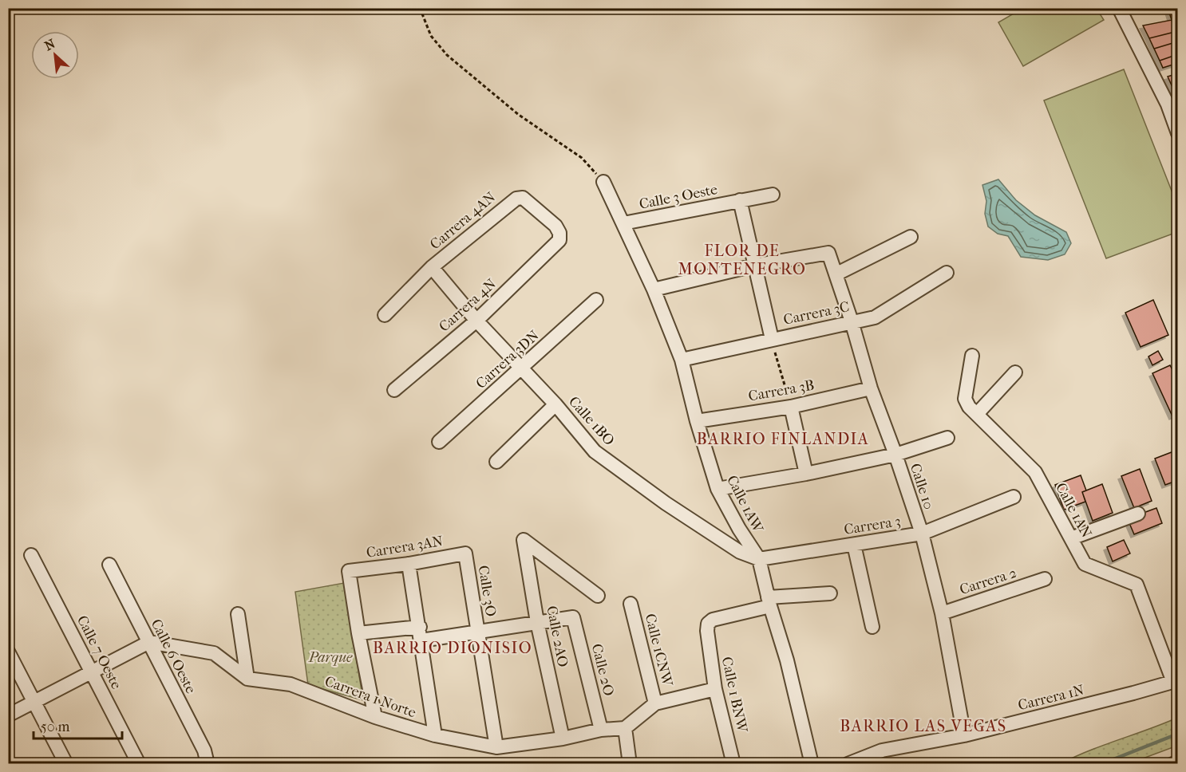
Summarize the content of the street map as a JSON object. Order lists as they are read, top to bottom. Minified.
{"streets":{"street":["Calle 3 Oeste","Carrera 4AN","Carrera 4N","Carrera 3C","Carrera 3DN","Carrera 3B","Calle 1BO","Calle 10","Calle 1AW","Calle 1AN","Carrera 3","Carrera 3AN","Carrera 2","Calle 3O","Calle 2AO","Calle 1CNW","Calle 7 Oeste","Calle 6 Oeste","Calle 2O","Calle 1 BNW","Carrera 1 Norte","Carrera 1N"]},"crossings":[["Calle 3 Oeste","Calle 1AW"],["Carrera 4AN","Carrera 4N"],["Carrera 4AN","Calle 1BO"],["Carrera 4N","Calle 1BO"],["Carrera 3C","Calle 10"],["Carrera 3C","Calle 1AW"],["Carrera 3DN","Calle 1BO"],["Carrera 3B","Calle 10"],["Carrera 3B","Calle 1AW"],["Calle 1BO","Calle 1AW"],["Calle 1BO","Carrera 3"],["Calle 10","Carrera 3"],["Calle 10","Carrera 2"],["Calle 10","Carrera 1N"],["Calle 1AW","Carrera 3"],["Calle 1AW","Calle 1 BNW"],["Calle 1AN","Carrera 1N"],["Carrera 3AN","Calle 3O"],["Calle 3O","Carrera 1 Norte"],["Calle 2AO","Calle 2O"],["Calle 2AO","Carrera 1 Norte"],["Calle 6 Oeste","Carrera 1 Norte"],["Calle 2O","Carrera 1 Norte"]],"districts":["FLOR DE MONTENEGRO","BARRIO FINLANDIA","BARRIO DIONISIO","BARRIO LAS VEGAS"],"parks":["Parque"],"scale_bar":"50 m","north":"top left"}
